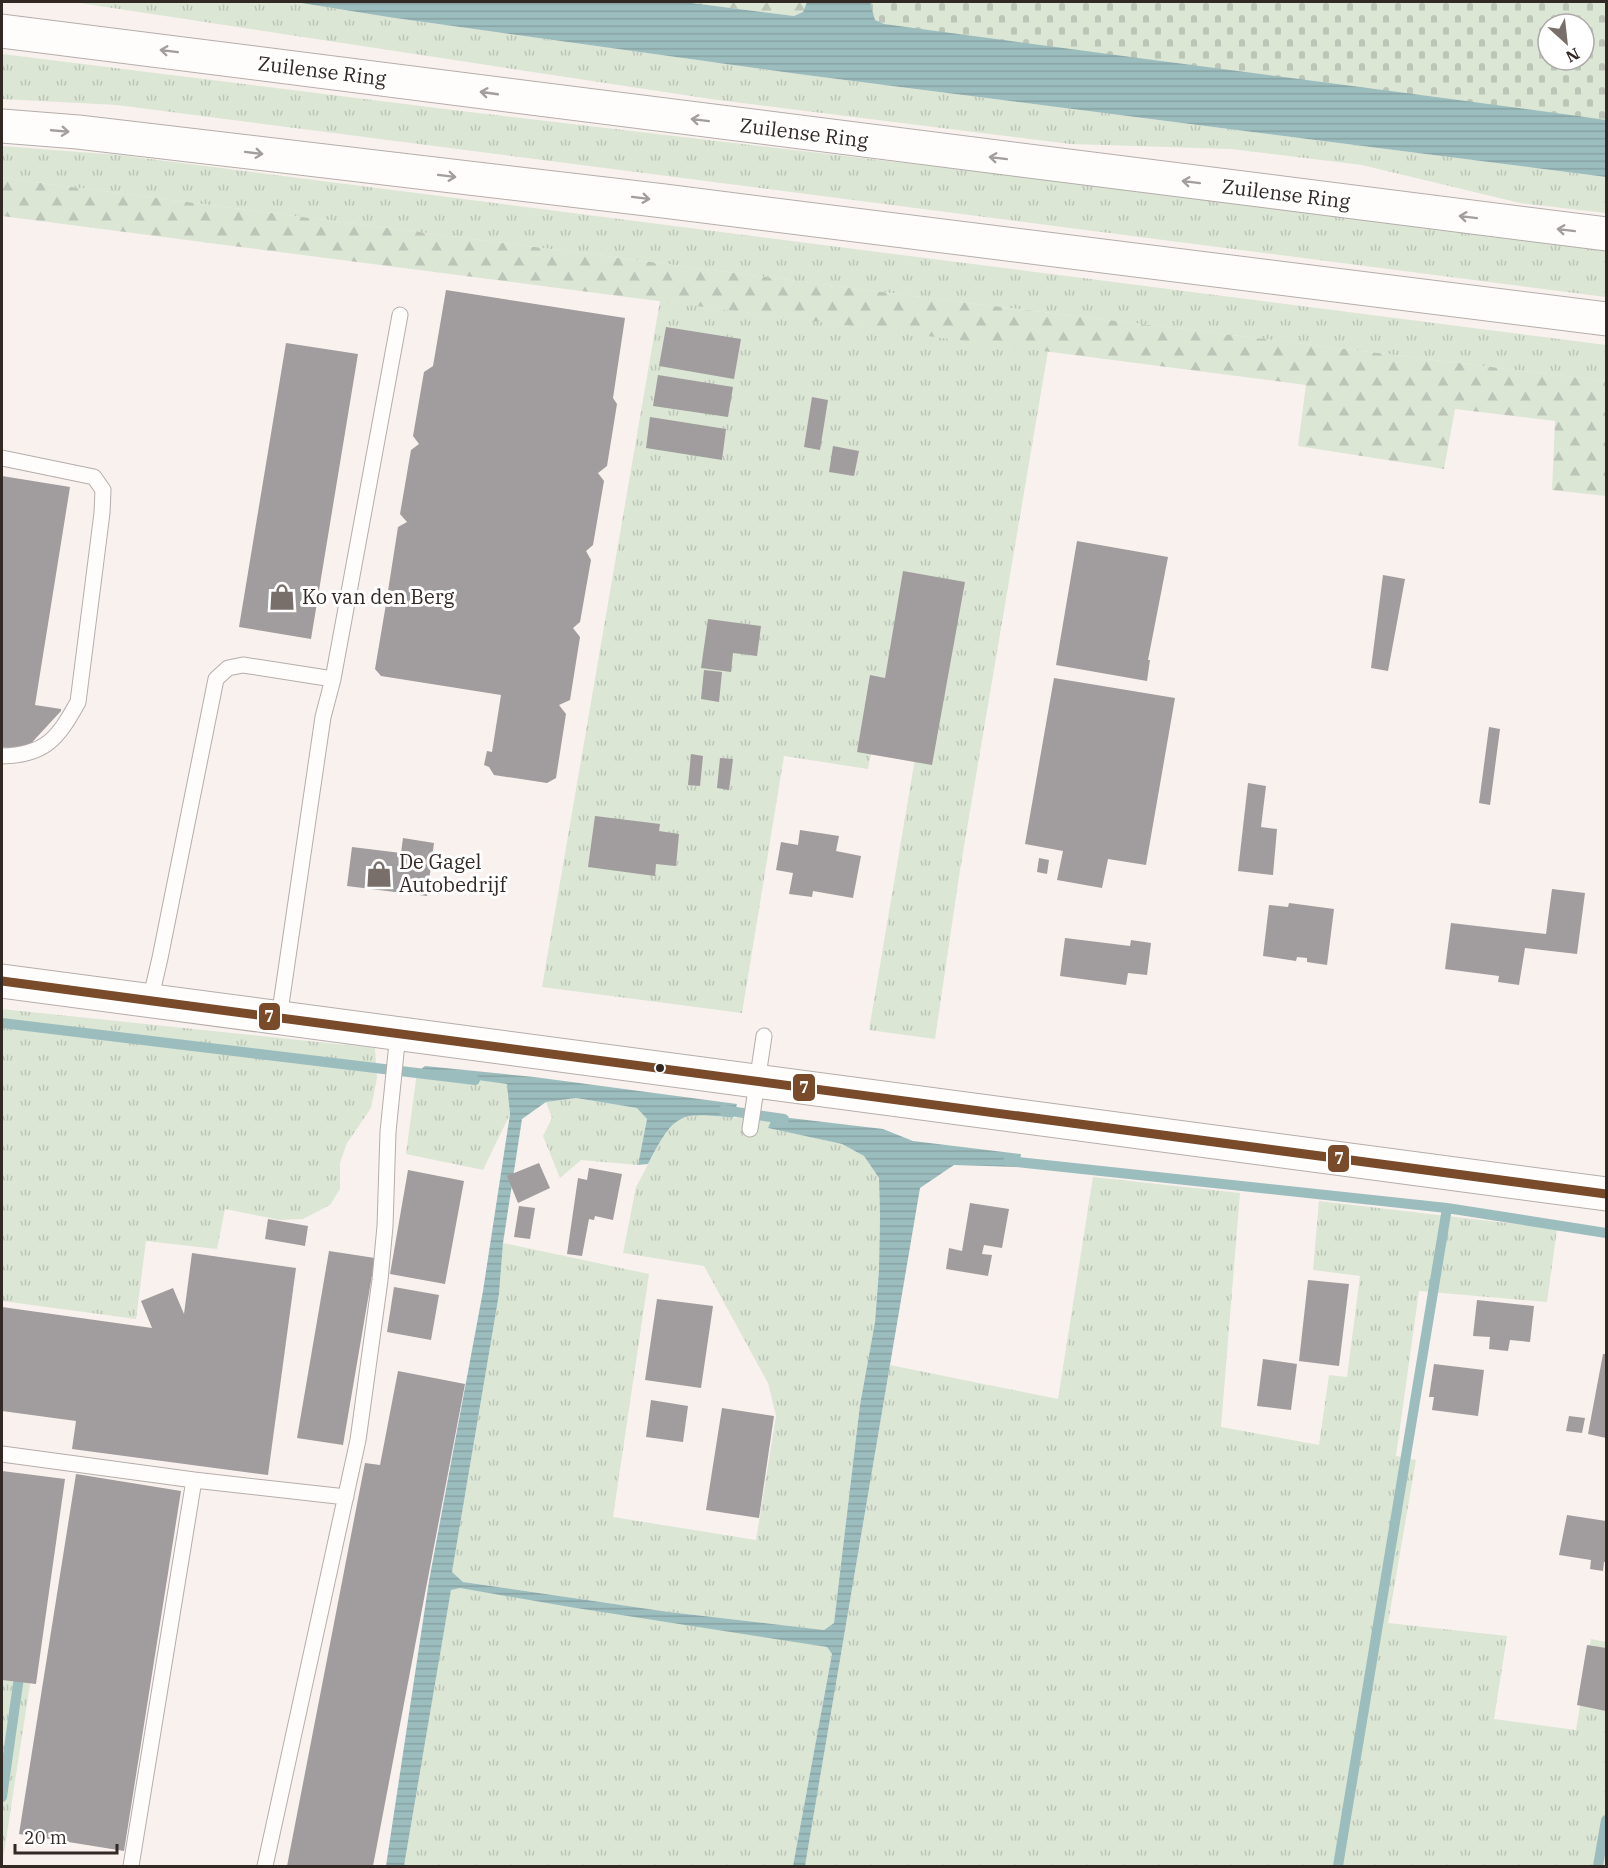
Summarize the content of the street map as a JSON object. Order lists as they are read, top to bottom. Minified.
{"streets":{"main road":["Zuilense Ring"]},"places":{"shop":["Ko van den Berg","De Gagel Autobedrijf"]},"lines":["transit line 7"],"scale_bar":"20 m","north":"bottom right"}
